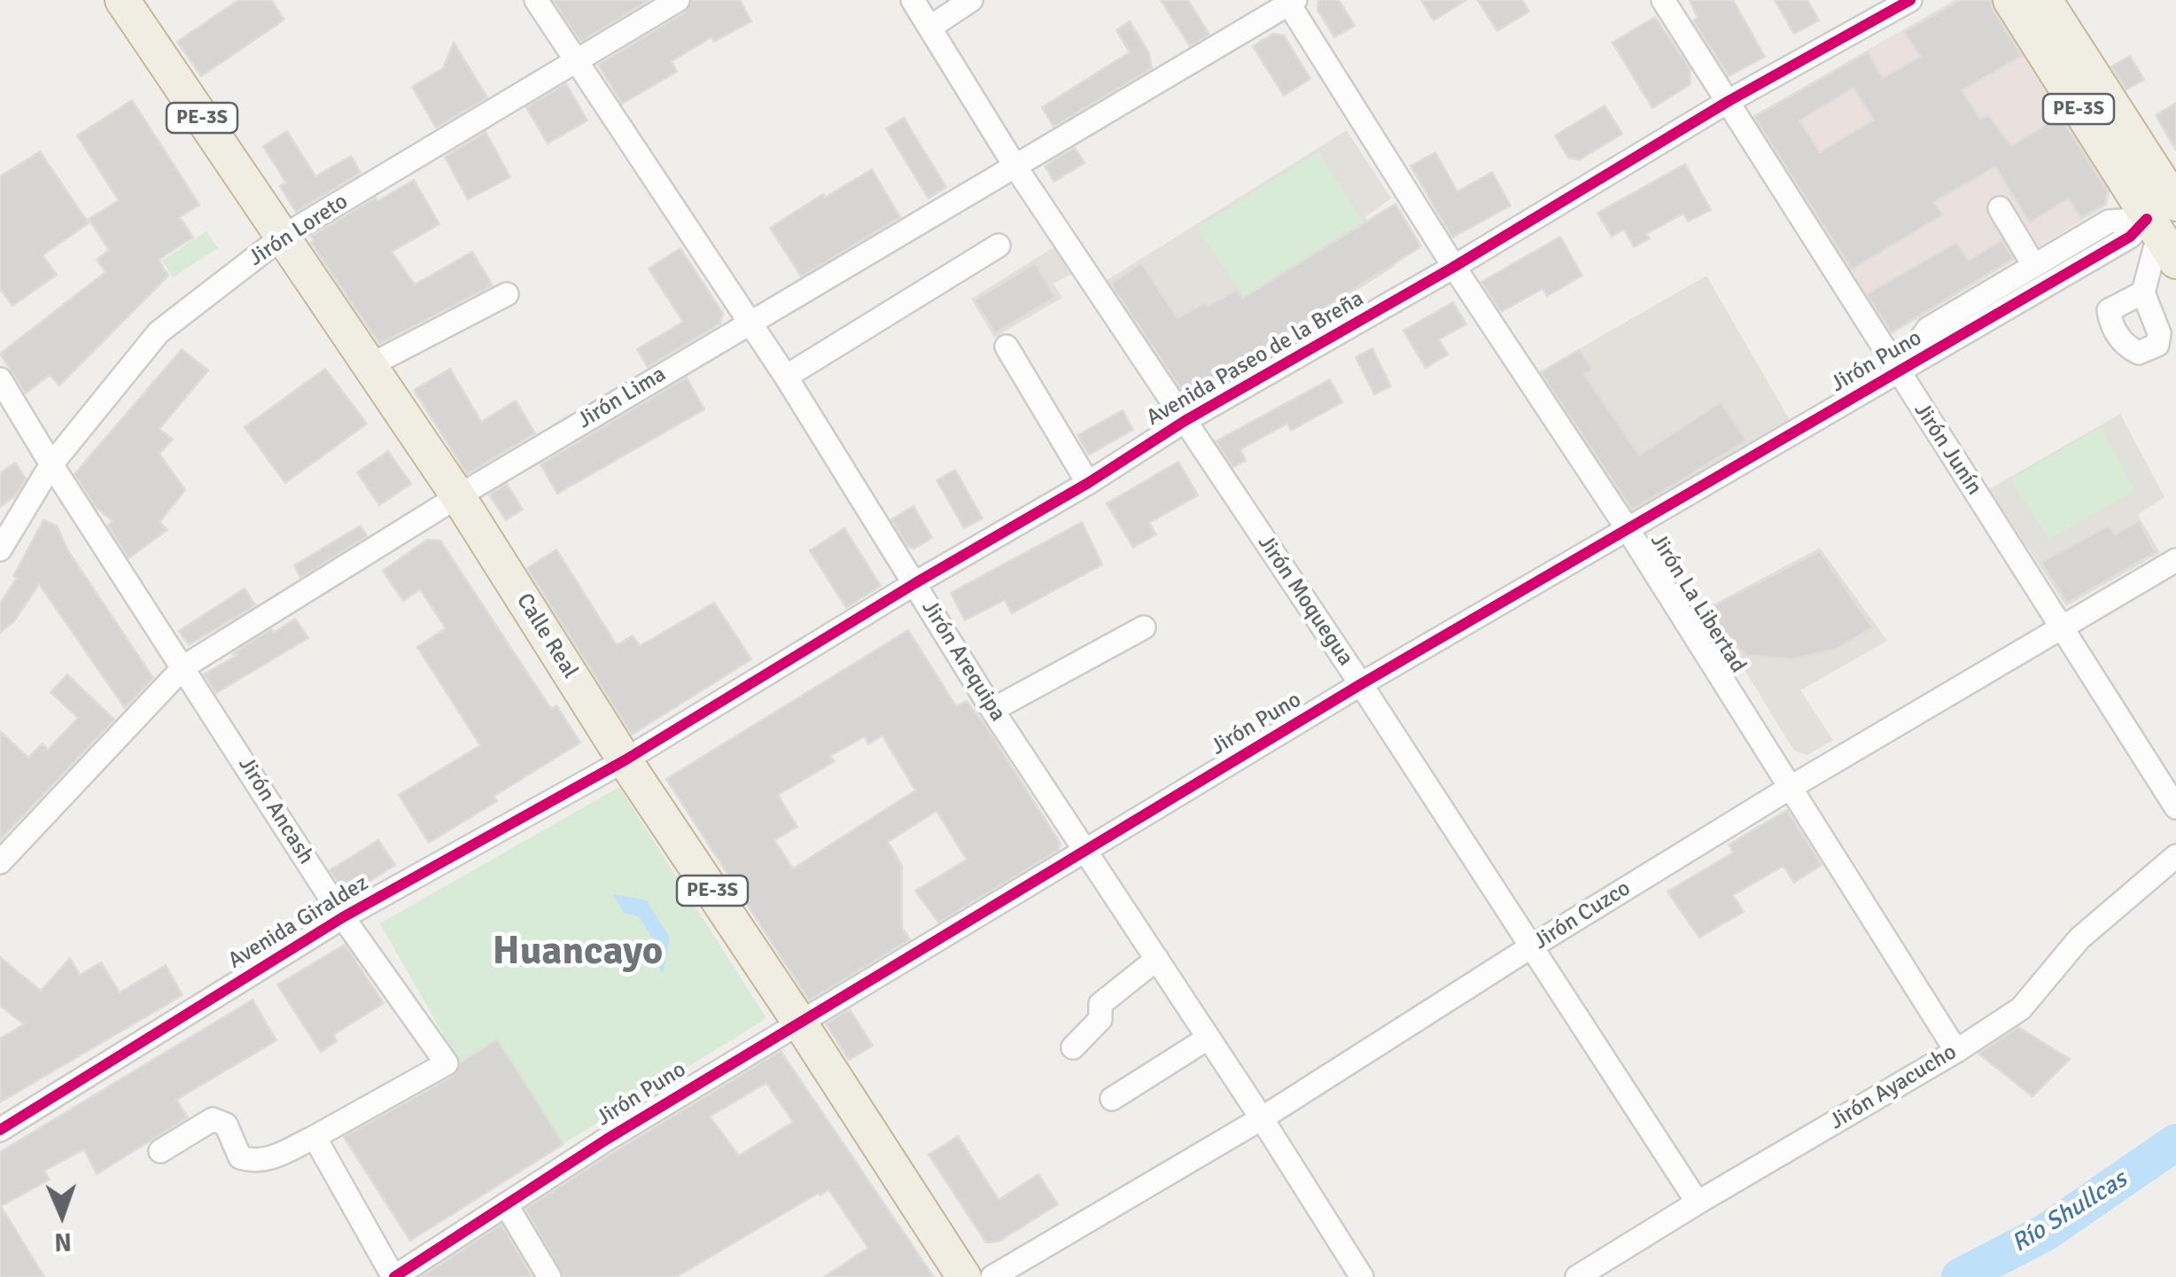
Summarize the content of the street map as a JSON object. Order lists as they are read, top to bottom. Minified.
{"streets":{"highway":["PE-3S","Calle Real"],"street":["Jirón Loreto","Avenida Paseo de la Breña","Jirón Puno","Jirón Lima","Jirón Junín","Jirón Moquegua","Jirón La Libertad","Jirón Arequipa","Jirón Ancash","Jirón Cuzco","Avenida Giraldez","Jirón Ayacucho"]},"crossings":[["PE-3S","Jirón Puno"],["Jirón Loreto","Calle Real"],["Jirón Loreto","Jirón Arequipa"],["Jirón Loreto","Jirón Ancash"],["Avenida Paseo de la Breña","Jirón Junín"],["Avenida Paseo de la Breña","Jirón Moquegua"],["Avenida Paseo de la Breña","Jirón La Libertad"],["Avenida Paseo de la Breña","Calle Real"],["Avenida Paseo de la Breña","Jirón Arequipa"],["Avenida Paseo de la Breña","Avenida Giraldez"],["Jirón Puno","Jirón Junín"],["Jirón Puno","Jirón Moquegua"],["Jirón Puno","Jirón La Libertad"],["Jirón Puno","Calle Real"],["Jirón Puno","Jirón Arequipa"],["Jirón Lima","Jirón Moquegua"],["Jirón Lima","Jirón La Libertad"],["Jirón Lima","Calle Real"],["Jirón Lima","Jirón Arequipa"],["Jirón Lima","Jirón Ancash"],["Jirón Junín","Jirón Cuzco"],["Jirón Moquegua","Jirón Cuzco"],["Jirón Moquegua","Jirón Ayacucho"],["Jirón La Libertad","Jirón Cuzco"],["Jirón La Libertad","Jirón Ayacucho"],["Calle Real","Avenida Giraldez"],["Jirón Arequipa","Jirón Cuzco"],["Jirón Ancash","Avenida Giraldez"]],"districts":["Huancayo"],"water":["Río Shullcas"],"north":"bottom"}
